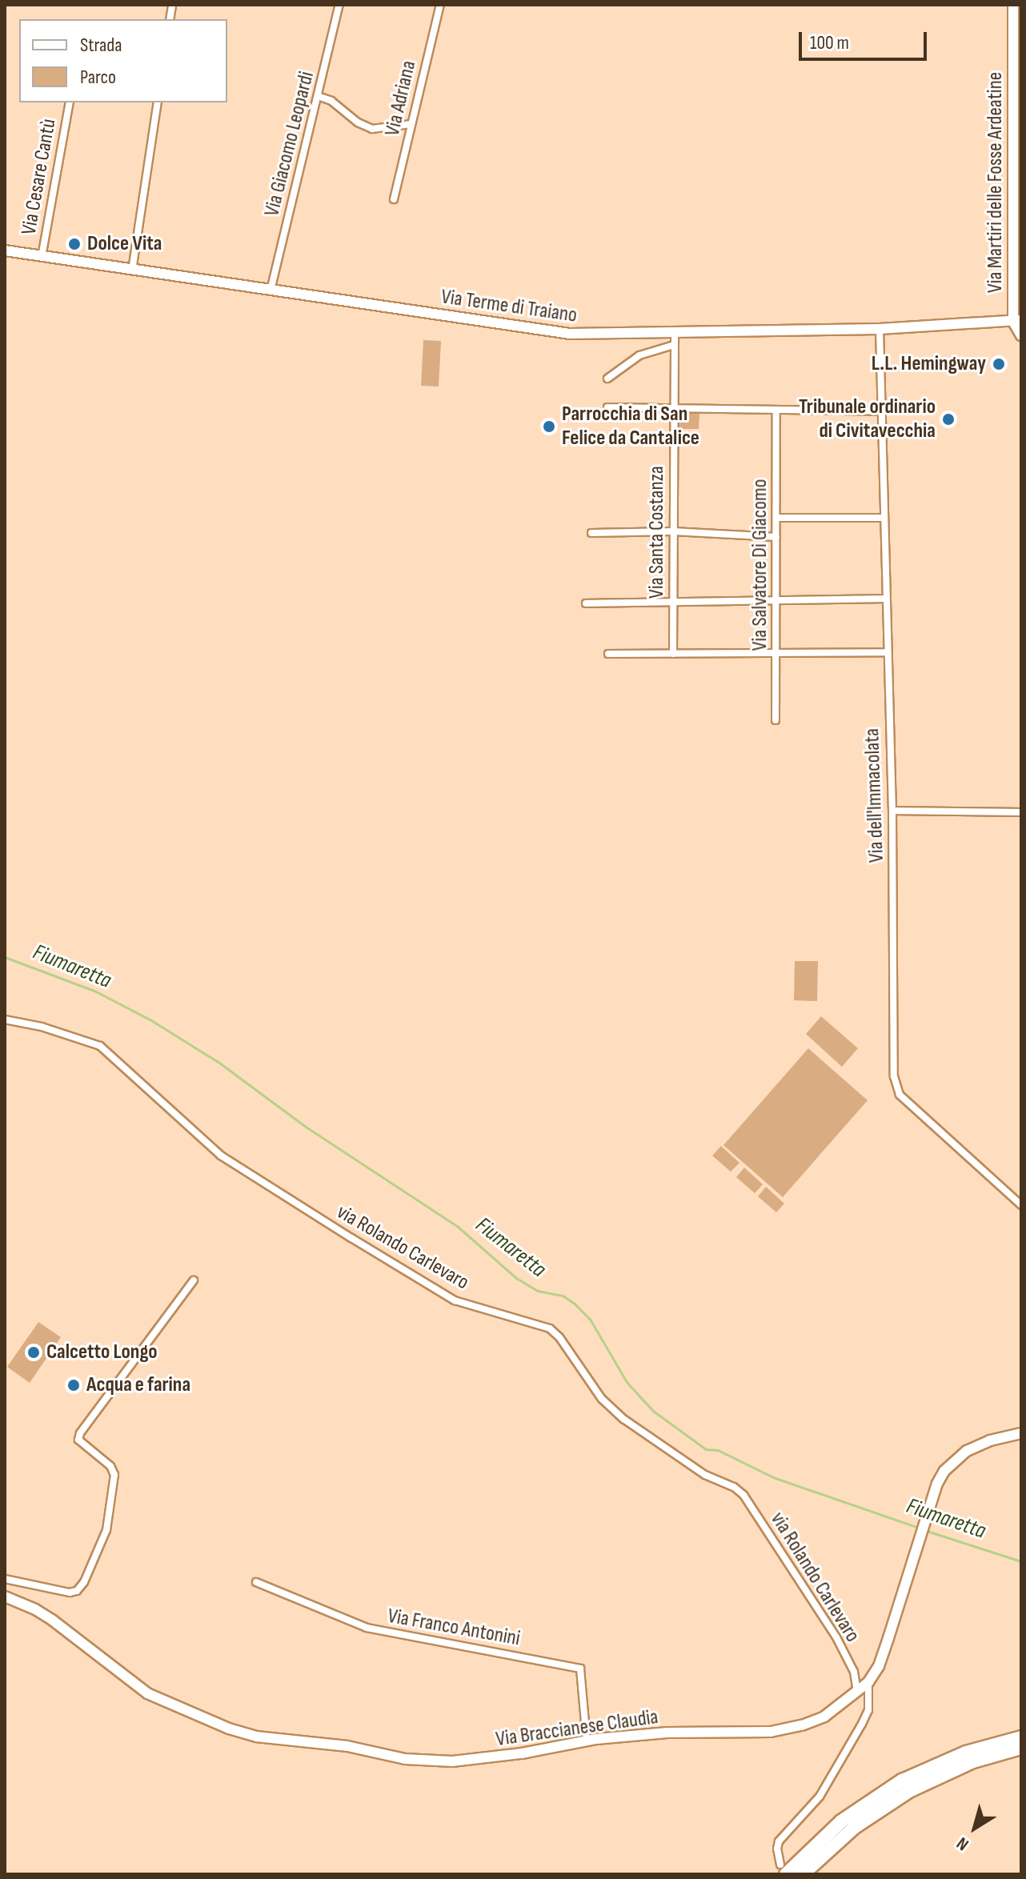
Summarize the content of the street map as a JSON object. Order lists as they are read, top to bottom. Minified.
{"streets":{"street":["Via Adriana","Via Giacomo Leopardi","Via Cesare Cantù","Via Martiri delle Fosse Ardeatine","Via Terme di Traiano","Via Santa Costanza","Via Salvatore Di Giacomo","Via dell'Immacolata","via Rolando Carlevaro","Via Franco Antonini","Via Braccianese Claudia"]},"crossings":[["Via Giacomo Leopardi","Via Terme di Traiano"],["Via Cesare Cantù","Via Terme di Traiano"],["Via Martiri delle Fosse Ardeatine","Via Terme di Traiano"],["Via Terme di Traiano","Via Santa Costanza"],["Via Terme di Traiano","Via dell'Immacolata"],["via Rolando Carlevaro","Via Braccianese Claudia"],["Via Franco Antonini","Via Braccianese Claudia"]],"water":["Fiumaretta"],"places":["Dolce Vita","L.L. Hemingway","Tribunale ordinario di Civitavecchia","Parrocchia di San Felice da Cantalice","Calcetto Longo","Acqua e farina"],"legend":["Strada","Parco"],"scale_bar":"100 m","north":"bottom left"}
